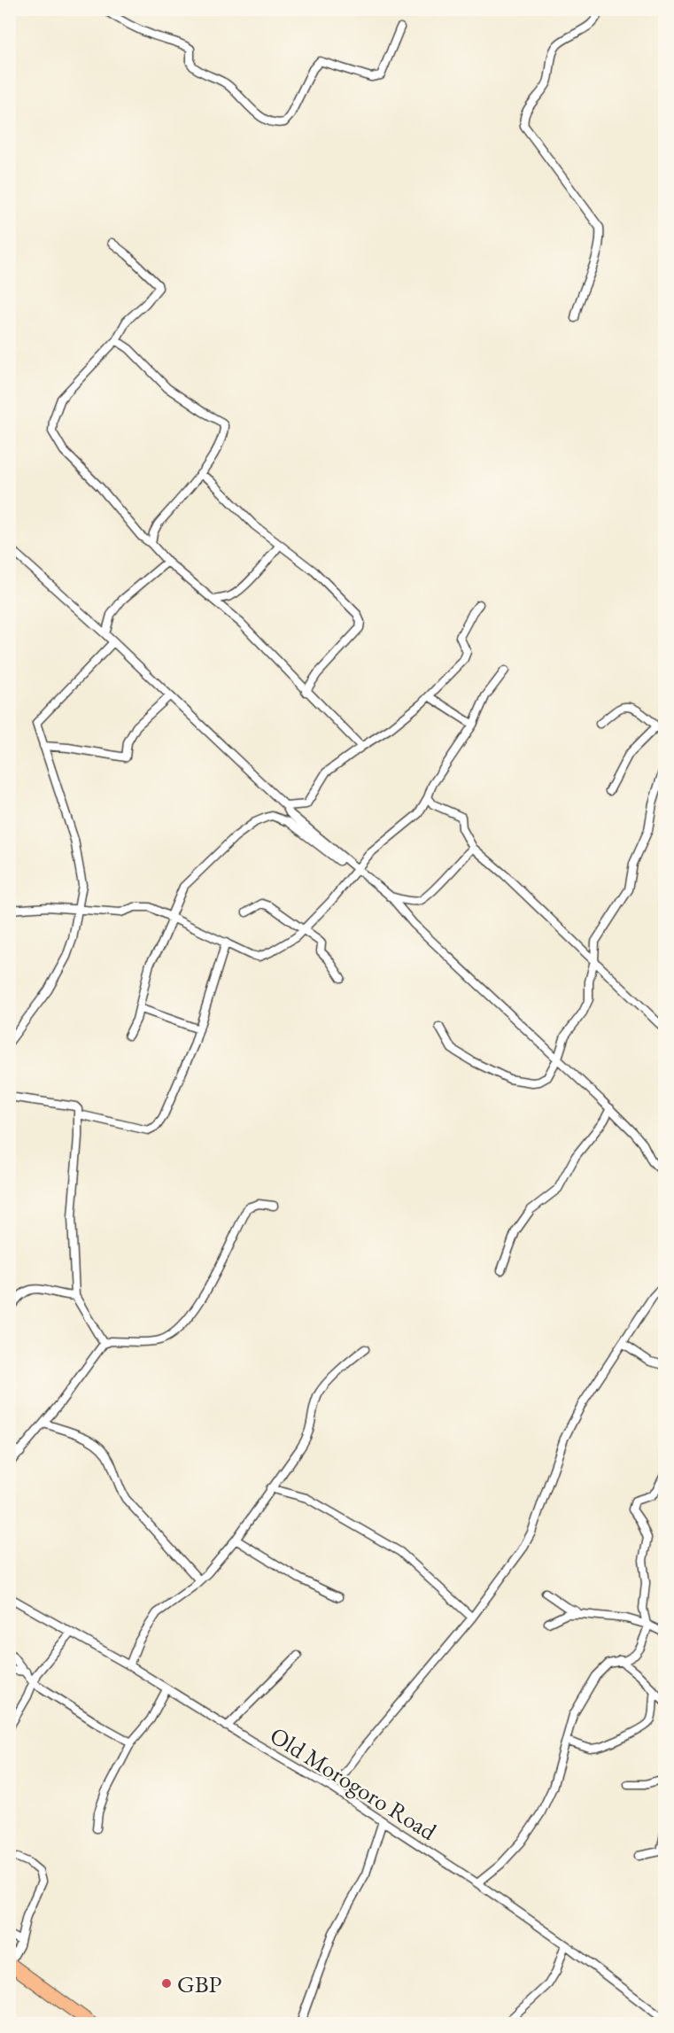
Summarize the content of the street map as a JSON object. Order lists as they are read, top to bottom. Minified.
{"streets":{"street":["Old Morogoro Road"]},"places":["GBP"]}
